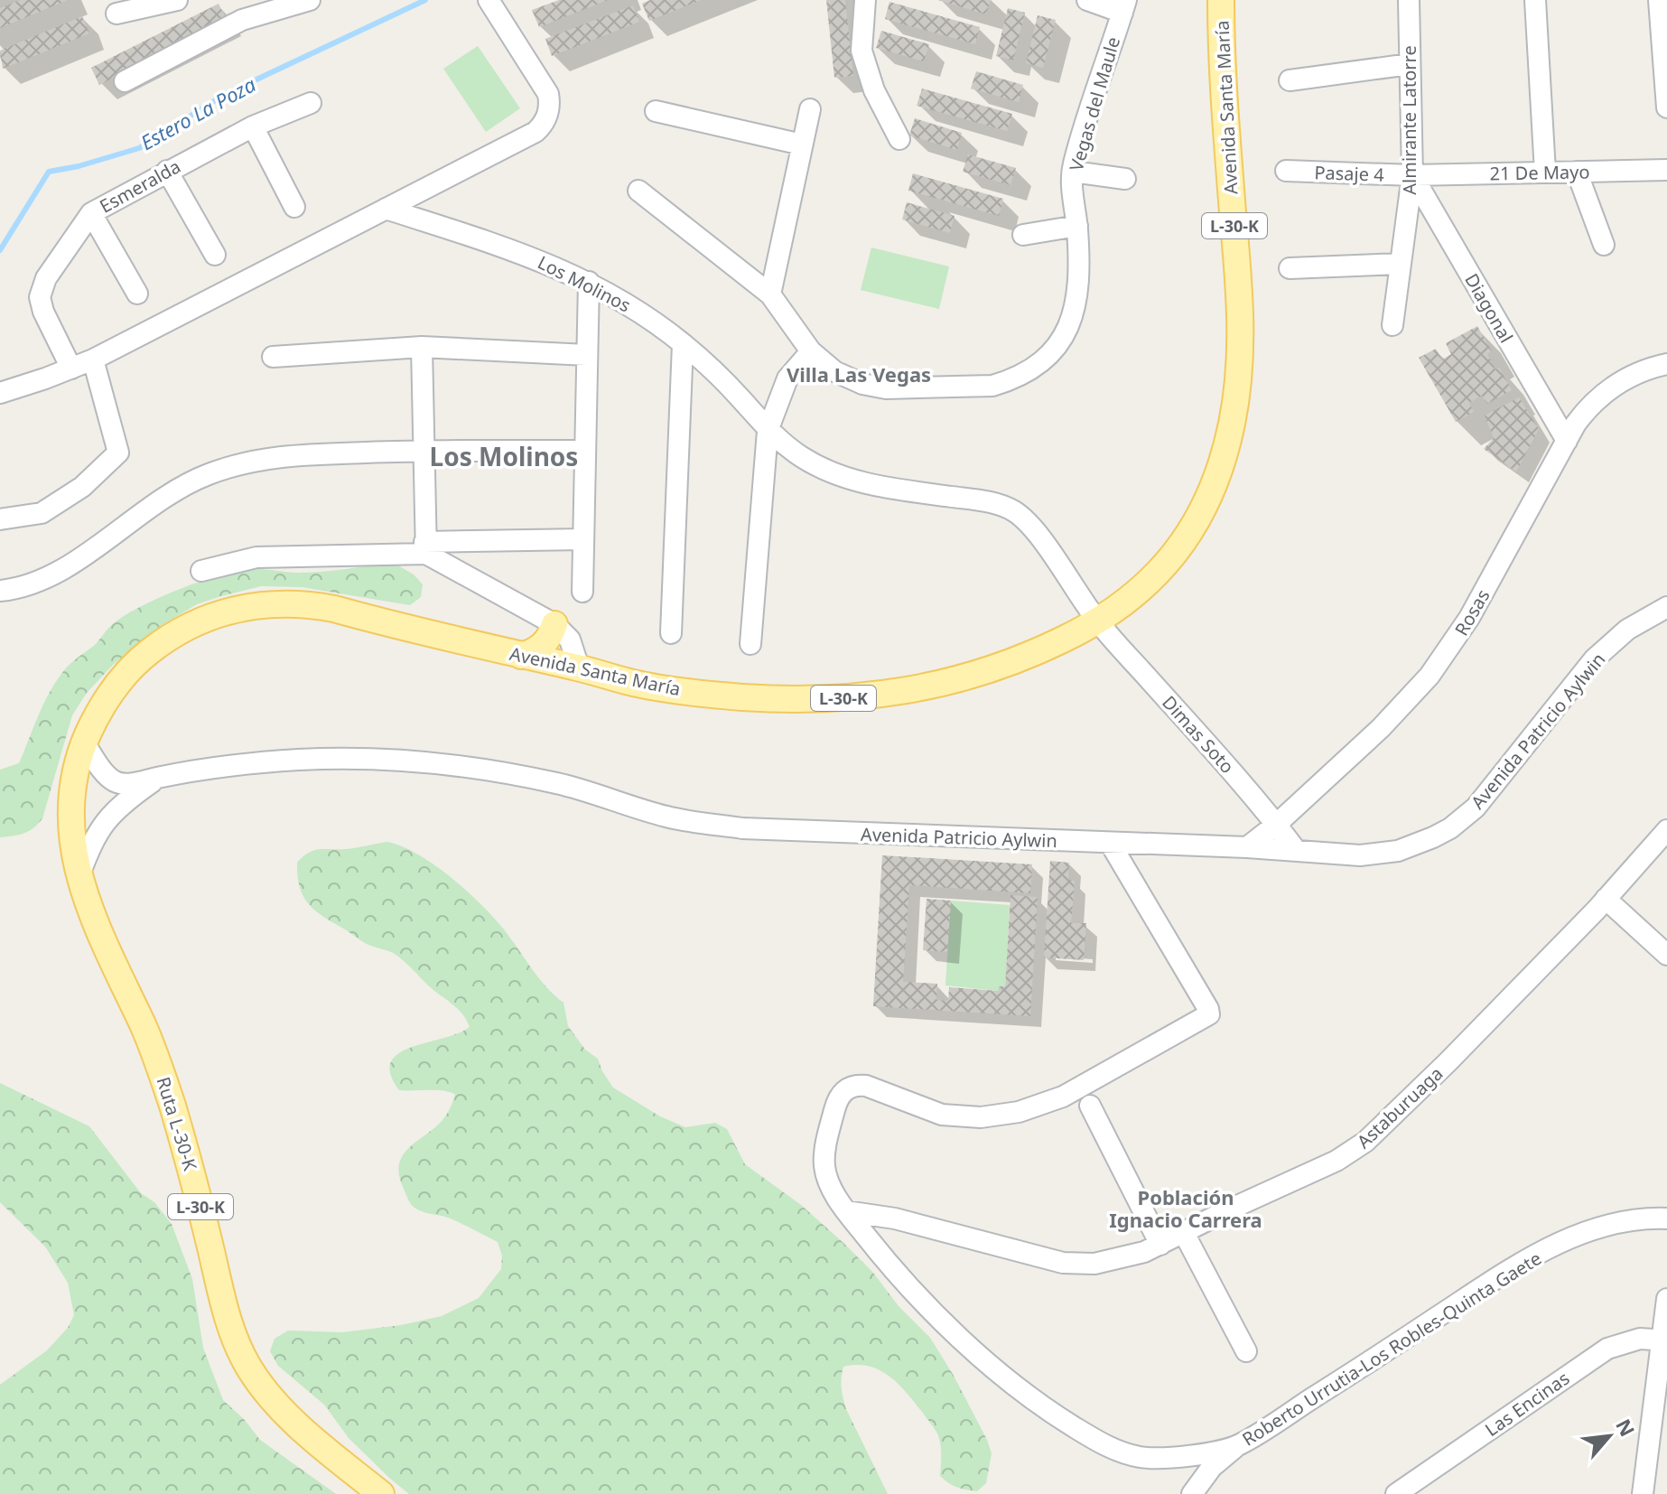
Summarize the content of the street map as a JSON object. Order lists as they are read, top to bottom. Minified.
{"streets":{"main road":["Avenida Santa María","L-30-K","Ruta L-30-K"],"street":["Vegas del Maule","Almirante Latorre","21 De Mayo","Pasaje 4","Esmeralda","Los Molinos","Diagonal","Rosas","Avenida Patricio Aylwin","Dimas Soto","Astaburuaga","Roberto Urrutia-Los Robles-Quinta Gaete","Las Encinas"]},"crossings":[["Avenida Santa María","Los Molinos"],["Avenida Santa María","Avenida Patricio Aylwin"],["Avenida Santa María","Dimas Soto"],["Avenida Santa María","Ruta L-30-K"],["Almirante Latorre","21 De Mayo"],["Almirante Latorre","Pasaje 4"],["Almirante Latorre","Diagonal"],["21 De Mayo","Pasaje 4"],["21 De Mayo","Diagonal"],["Pasaje 4","Diagonal"],["Los Molinos","Dimas Soto"],["Diagonal","Rosas"],["Rosas","Avenida Patricio Aylwin"],["Rosas","Dimas Soto"],["Avenida Patricio Aylwin","Dimas Soto"],["Avenida Patricio Aylwin","Ruta L-30-K"],["Avenida Patricio Aylwin","Roberto Urrutia-Los Robles-Quinta Gaete"],["Astaburuaga","Roberto Urrutia-Los Robles-Quinta Gaete"]],"districts":["Villa Las Vegas","Los Molinos","Población Ignacio Carrera"],"water":["Estero La Poza"],"north":"top right"}
